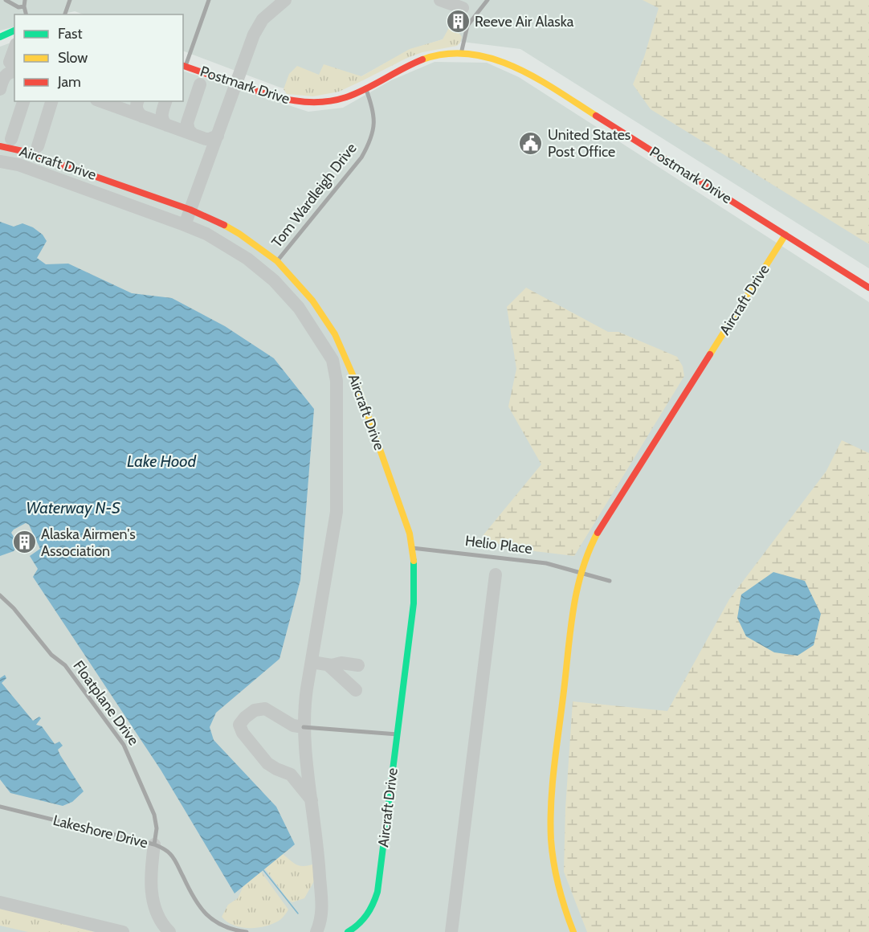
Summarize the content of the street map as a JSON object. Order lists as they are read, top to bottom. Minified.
{"streets":{"street":["Postmark Drive","Aircraft Drive","Tom Wardleigh Drive","Helio Place","Floatplane Drive","Lakeshore Drive"]},"crossings":[["Postmark Drive","Aircraft Drive"],["Postmark Drive","Tom Wardleigh Drive"],["Aircraft Drive","Tom Wardleigh Drive"],["Aircraft Drive","Helio Place"],["Floatplane Drive","Lakeshore Drive"]],"water":["Lake Hood","Waterway N-S"],"places":{"building":["Reeve Air Alaska","Alaska Airmen's Association"],"public building":["United States Post Office"]},"legend":["Fast","Slow","Jam"]}
